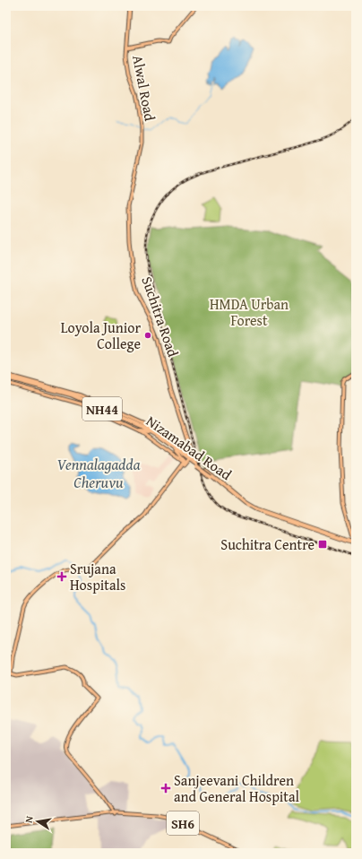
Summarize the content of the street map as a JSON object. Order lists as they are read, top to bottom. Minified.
{"streets":{"highway":["NH44","Nizamabad Road"],"main road":["Alwal Road","Suchitra Road","SH6"]},"crossings":[["Alwal Road","Suchitra Road"],["Suchitra Road","Nizamabad Road"]],"water":["Vennalagadda Cheruvu"],"parks":["HMDA Urban Forest"],"places":{"other":["Loyola Junior College"],"transit":["Suchitra Centre"],"health":["Srujana Hospitals","Sanjeevani Children and General Hospital"]},"north":"left"}
